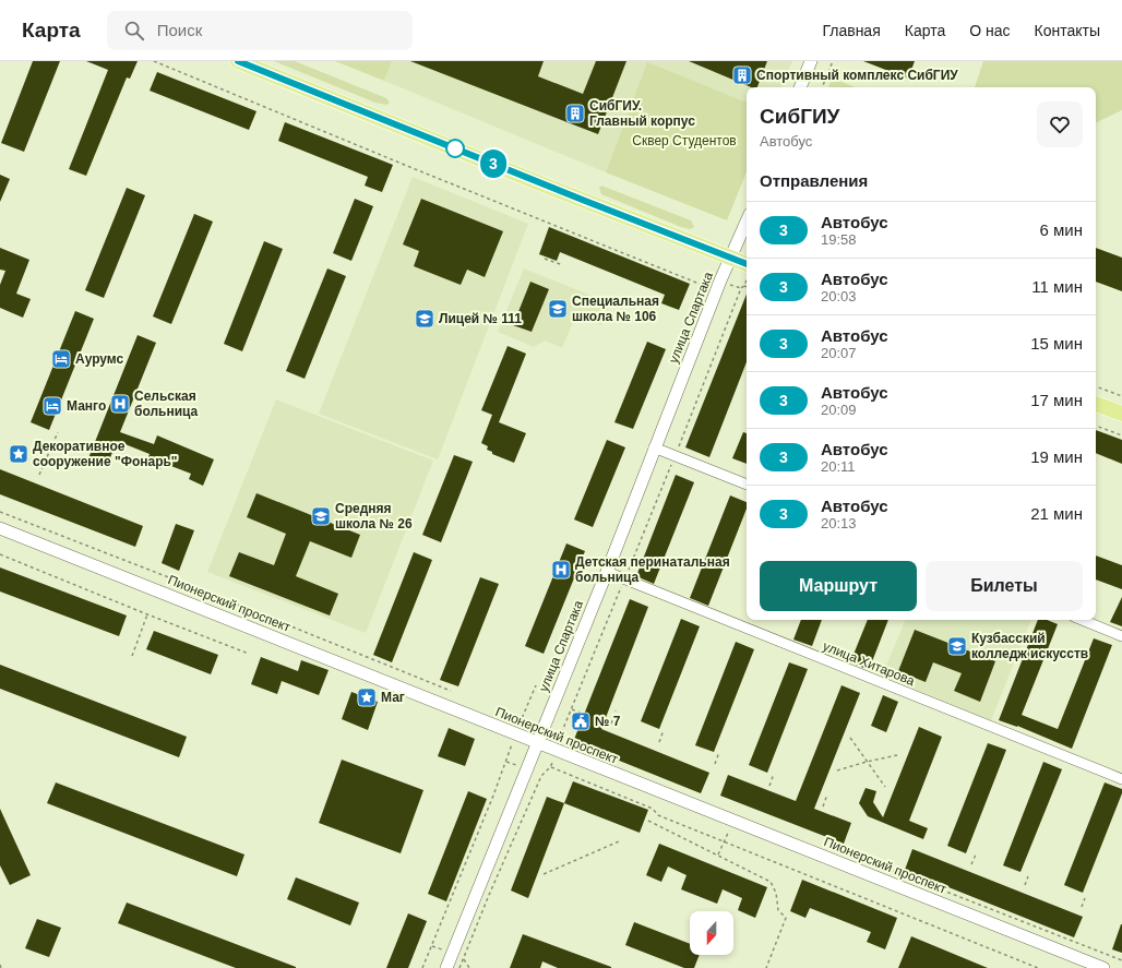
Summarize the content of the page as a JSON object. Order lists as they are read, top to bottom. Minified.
{"streets":{"street":["улица Спартака","Пионерский проспект","улица Хитарова"]},"crossings":[["улица Спартака","Пионерский проспект"],["улица Спартака","улица Хитарова"]],"parks":["Сквер Студентов"],"places":{"building":["Спортивный комплекс СибГИУ","СибГИУ. Главный корпус"],"school or university":["Специальная школа № 106","Лицей № 111","Средняя школа № 26","Кузбасский колледж искусств"],"hotel":["Аурумс","Манго"],"hospital":["Сельская больница","Детская перинатальная больница"],"place":["Декоративное сооружение \"Фонарь\"","Маг"],"public building":["№ 7"]},"lines":["bus line 3"],"north":"bottom","page":{"header":"Карта","search":"Поиск","nav":["Главная","Карта","О нас","Контакты"],"on_map":"3","heading":[["СибГИУ","Автобус"],"Отправления"],"list":[{"mark":"3","name":"Автобус","note":"19:58","value":"6 мин"},{"mark":"3","name":"Автобус","note":"20:03","value":"11 мин"},{"mark":"3","name":"Автобус","note":"20:07","value":"15 мин"},{"mark":"3","name":"Автобус","note":"20:09","value":"17 мин"},{"mark":"3","name":"Автобус","note":"20:11","value":"19 мин"},{"mark":"3","name":"Автобус","note":"20:13","value":"21 мин"}],"buttons":["Маршрут","Билеты"]}}
